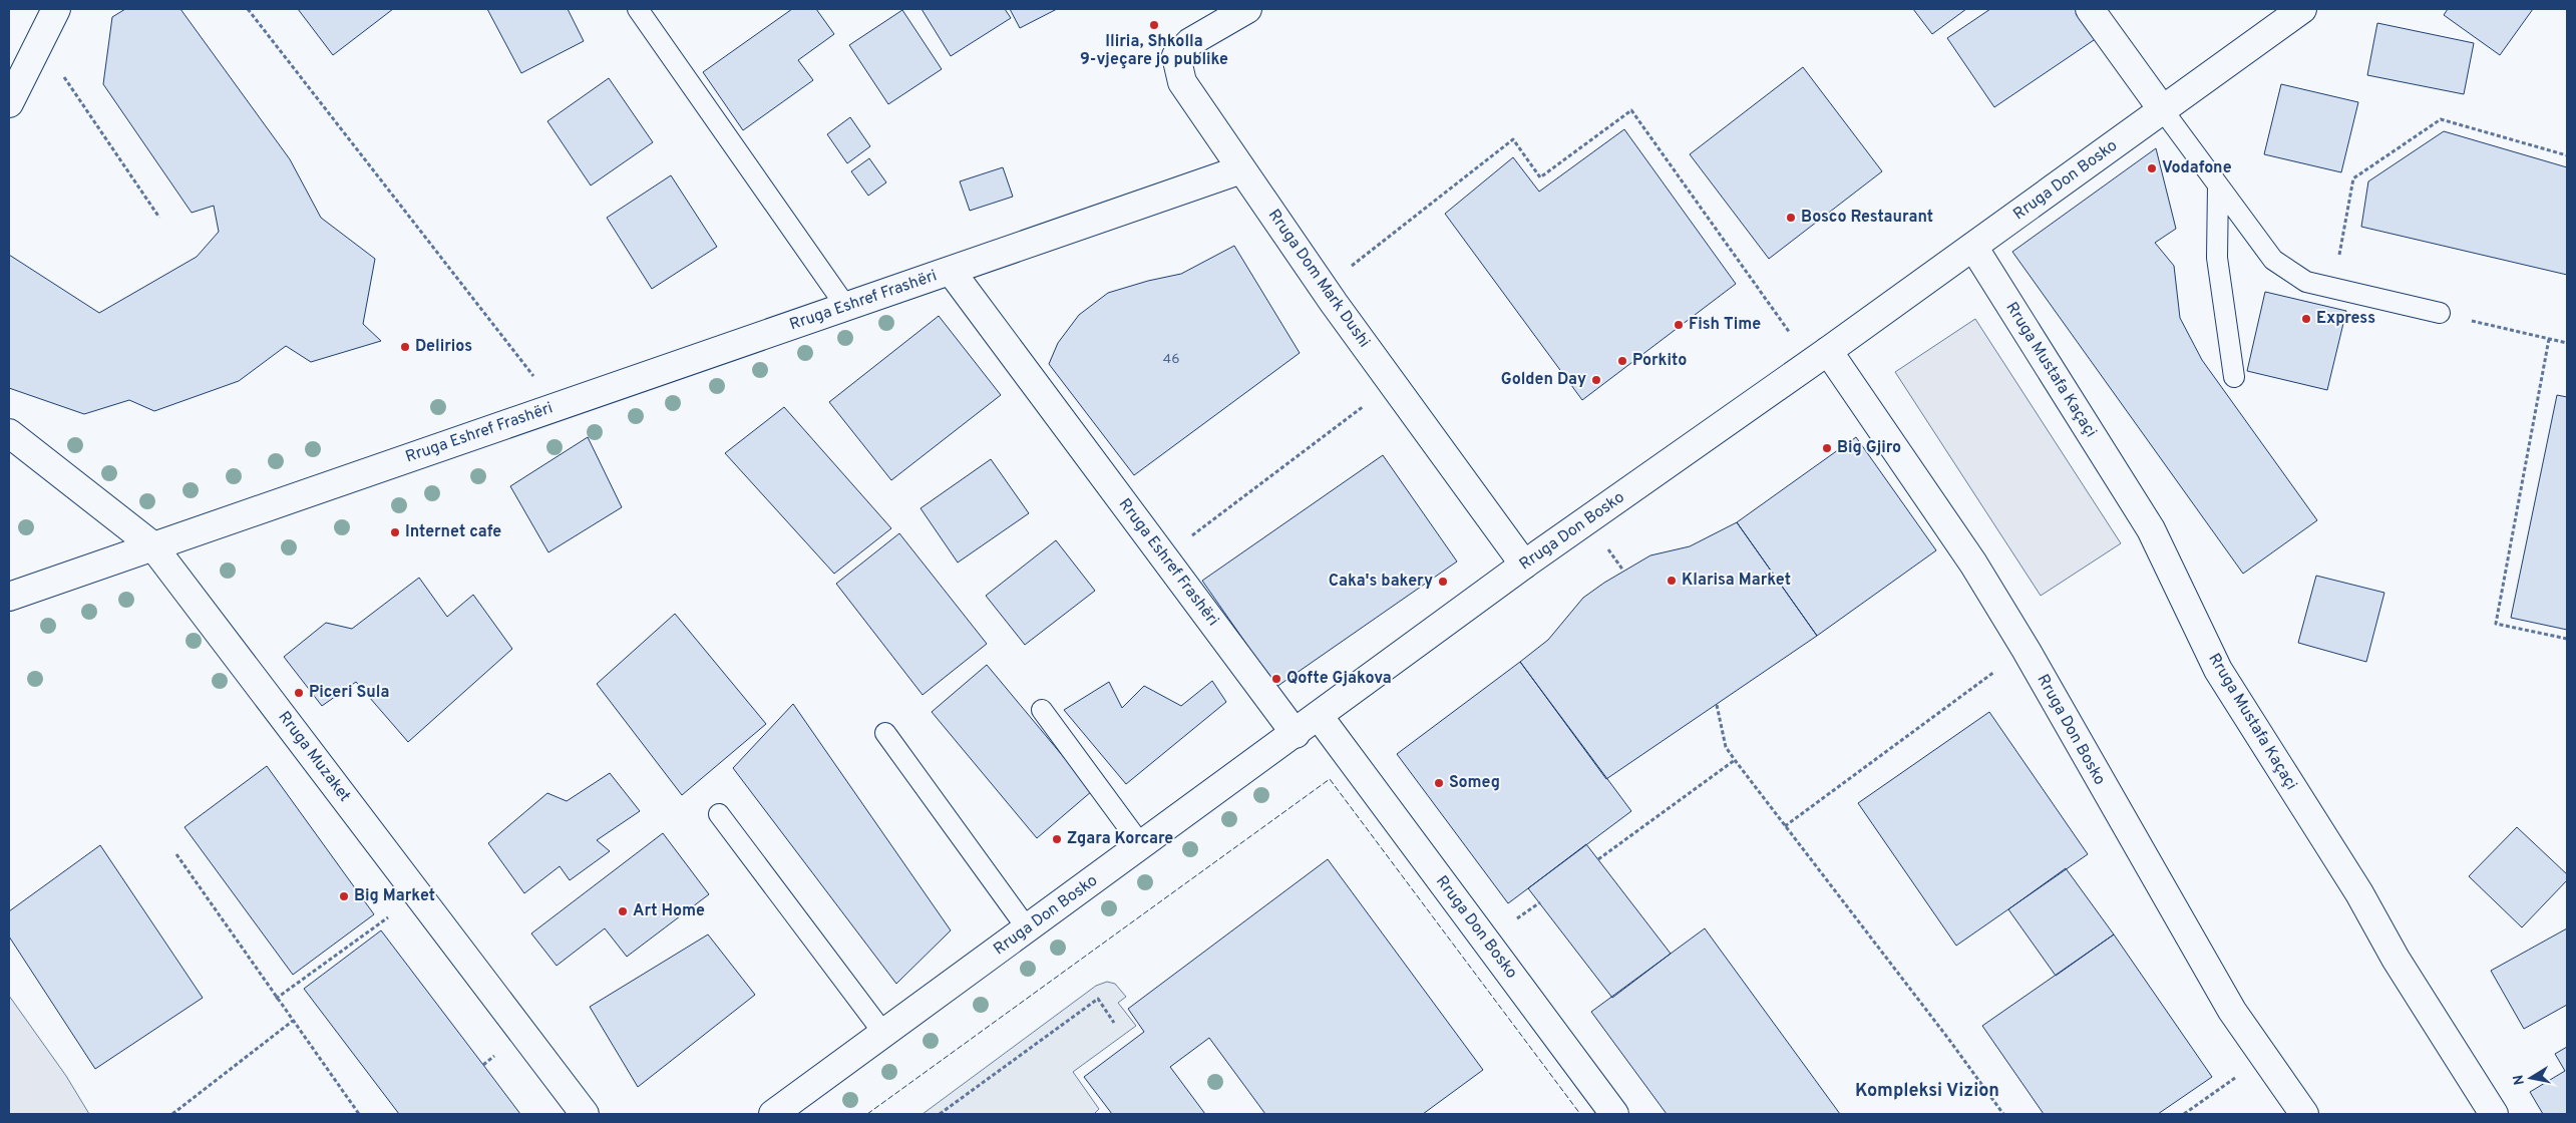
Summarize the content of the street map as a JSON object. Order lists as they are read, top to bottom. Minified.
{"streets":{"street":["Rruga Don Bosko","Rruga Dom Mark Dushi","Rruga Eshref Frashëri","Rruga Mustafa Kaçaçi","Rruga Muzaket"]},"crossings":[["Rruga Don Bosko","Rruga Dom Mark Dushi"],["Rruga Don Bosko","Rruga Eshref Frashëri"],["Rruga Don Bosko","Rruga Mustafa Kaçaçi"],["Rruga Dom Mark Dushi","Rruga Eshref Frashëri"],["Rruga Eshref Frashëri","Rruga Muzaket"]],"districts":["Kompleksi Vizion"],"places":["Iliria, Shkolla 9-vjeçare jo publike","Vodafone","Bosco Restaurant","Express","Fish Time","Delirios","Porkito","Golden Day","Big Gjiro","Internet cafe","Klarisa Market","Caka's bakery","Qofte Gjakova","Piceri Sula","Someg","Zgara Korcare","Big Market","Art Home"],"house_numbers":["46"],"north":"left"}
